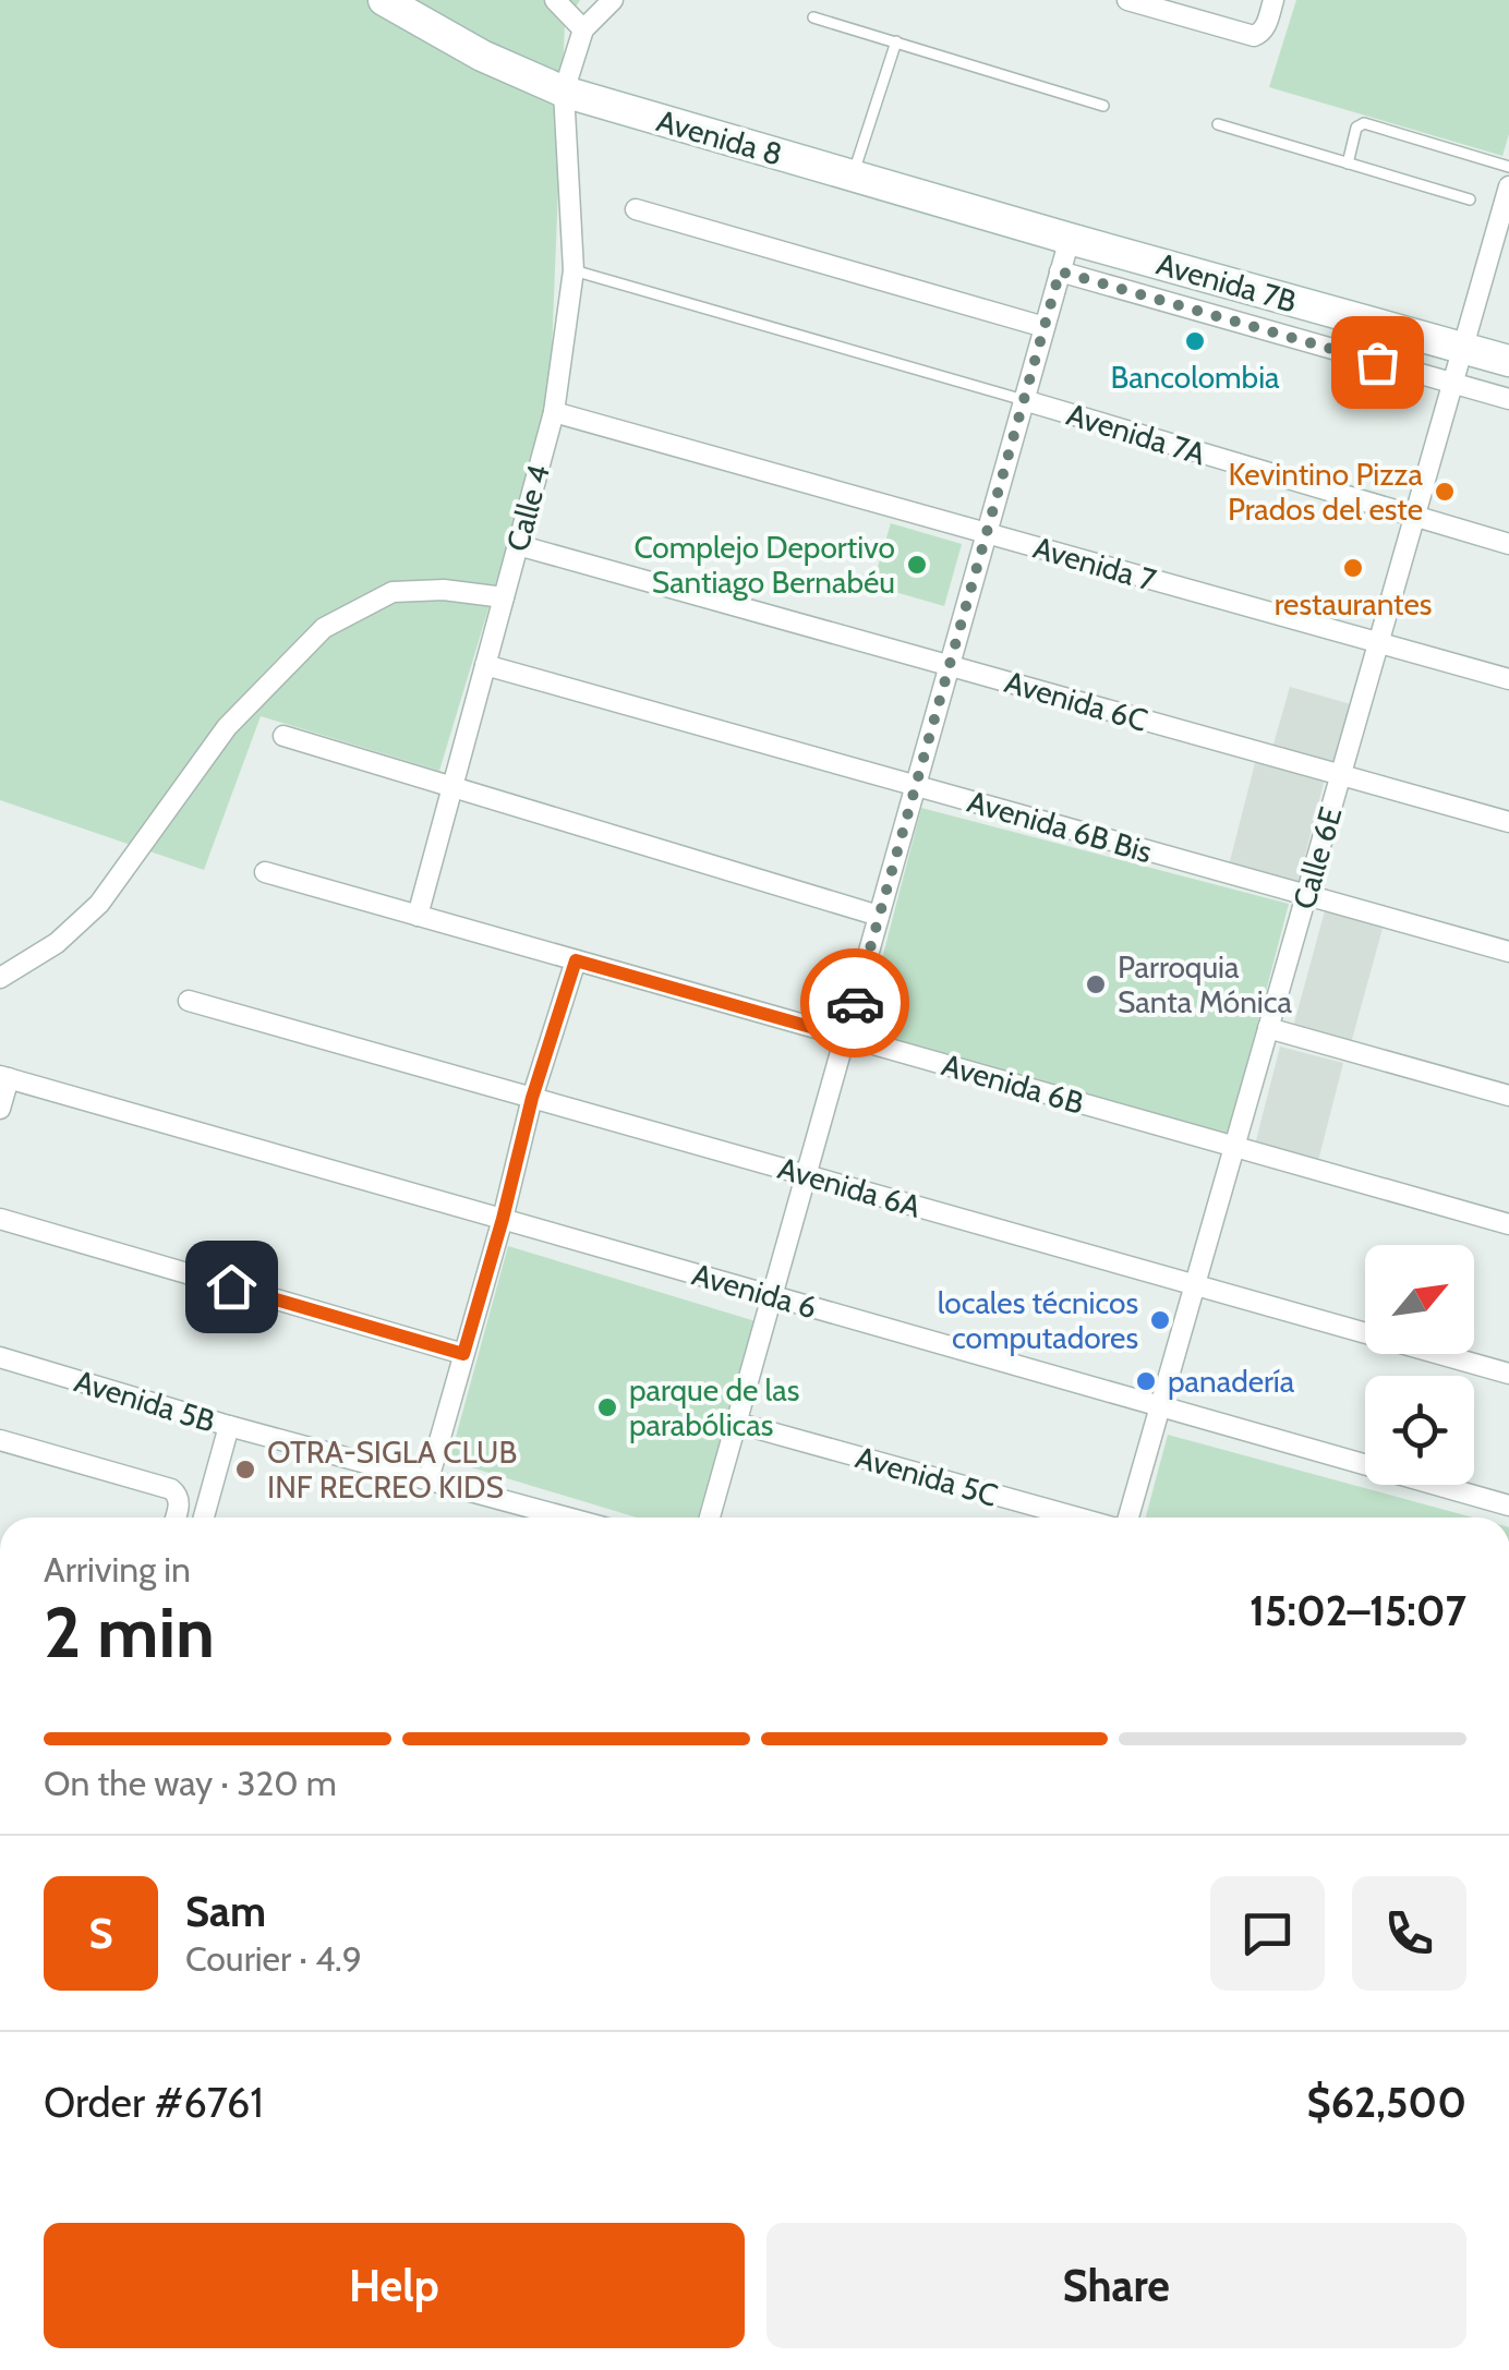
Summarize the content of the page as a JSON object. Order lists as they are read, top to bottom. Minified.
{"streets":{"street":["Avenida 8","Avenida 7B","Avenida 7A","Calle 4","Avenida 7","Avenida 6C","Avenida 6B Bis","Calle 6E","Avenida 6B","Avenida 6A","Avenida 6","Avenida 5B","Avenida 5C"]},"crossings":[["Avenida 8","Avenida 7B"],["Avenida 8","Calle 4"],["Avenida 7B","Calle 6E"],["Avenida 7A","Calle 4"],["Avenida 7A","Calle 6E"],["Calle 4","Avenida 7"],["Calle 4","Avenida 6C"],["Calle 4","Avenida 6B Bis"],["Calle 4","Avenida 6B"],["Avenida 7","Calle 6E"],["Avenida 6C","Calle 6E"],["Avenida 6B Bis","Calle 6E"],["Calle 6E","Avenida 6B"],["Calle 6E","Avenida 6A"],["Calle 6E","Avenida 6"]],"places":["Bancolombia","Kevintino Pizza Prados del este","Complejo Deportivo Santiago Bernabéu","restaurantes","Parroquia Santa Mónica","locales técnicos computadores","panadería","parque de las parabólicas","OTRA-SIGLA CLUB INF RECREO KIDS"],"north":"top right","page":{"heading":["2 min","Arriving in","15:02–15:07"],"panel":["Sam","Courier · 4.9","Order #6761","$62,500"],"bar":"On the way · 320 m","round":"S","buttons":["Help","Share"]}}
